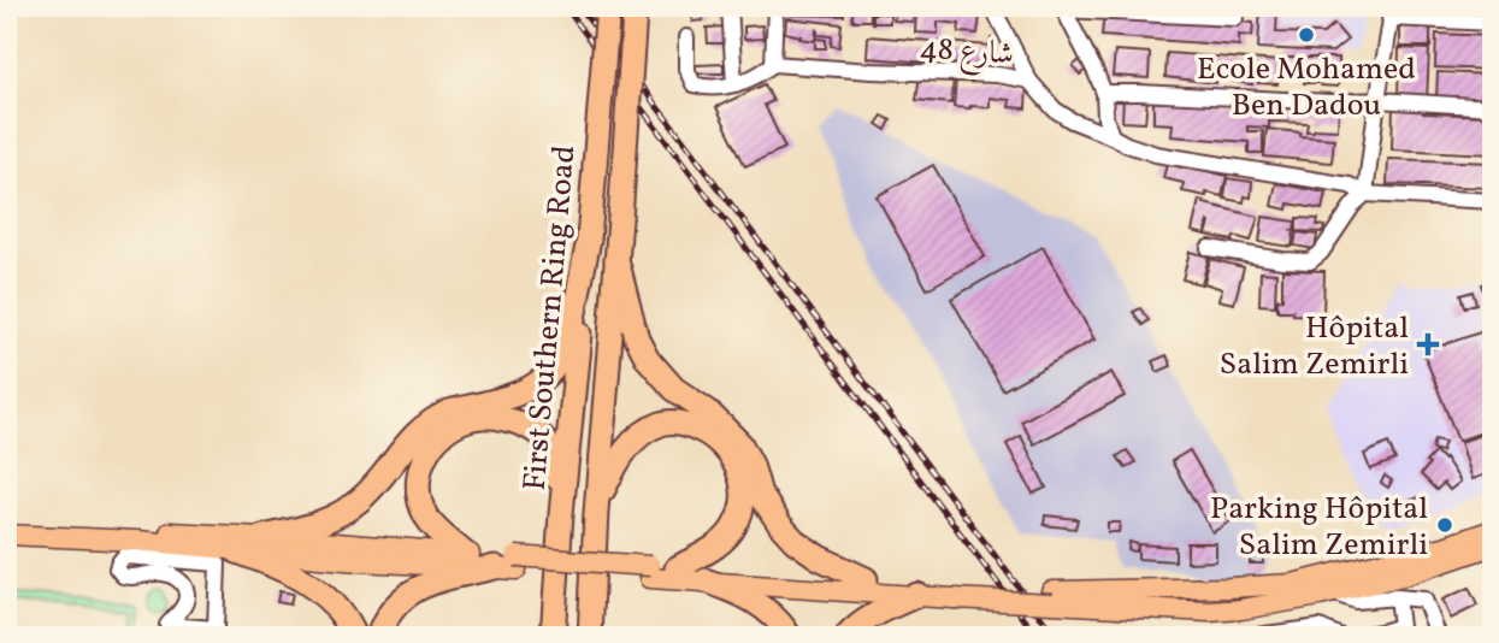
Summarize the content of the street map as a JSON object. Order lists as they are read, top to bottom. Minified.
{"streets":{"highway":["First Southern Ring Road"],"street":["شارع 48"]},"places":{"other":["Ecole Mohamed Ben Dadou","Parking Hôpital Salim Zemirli"],"health":["Hôpital Salim Zemirli"]}}
